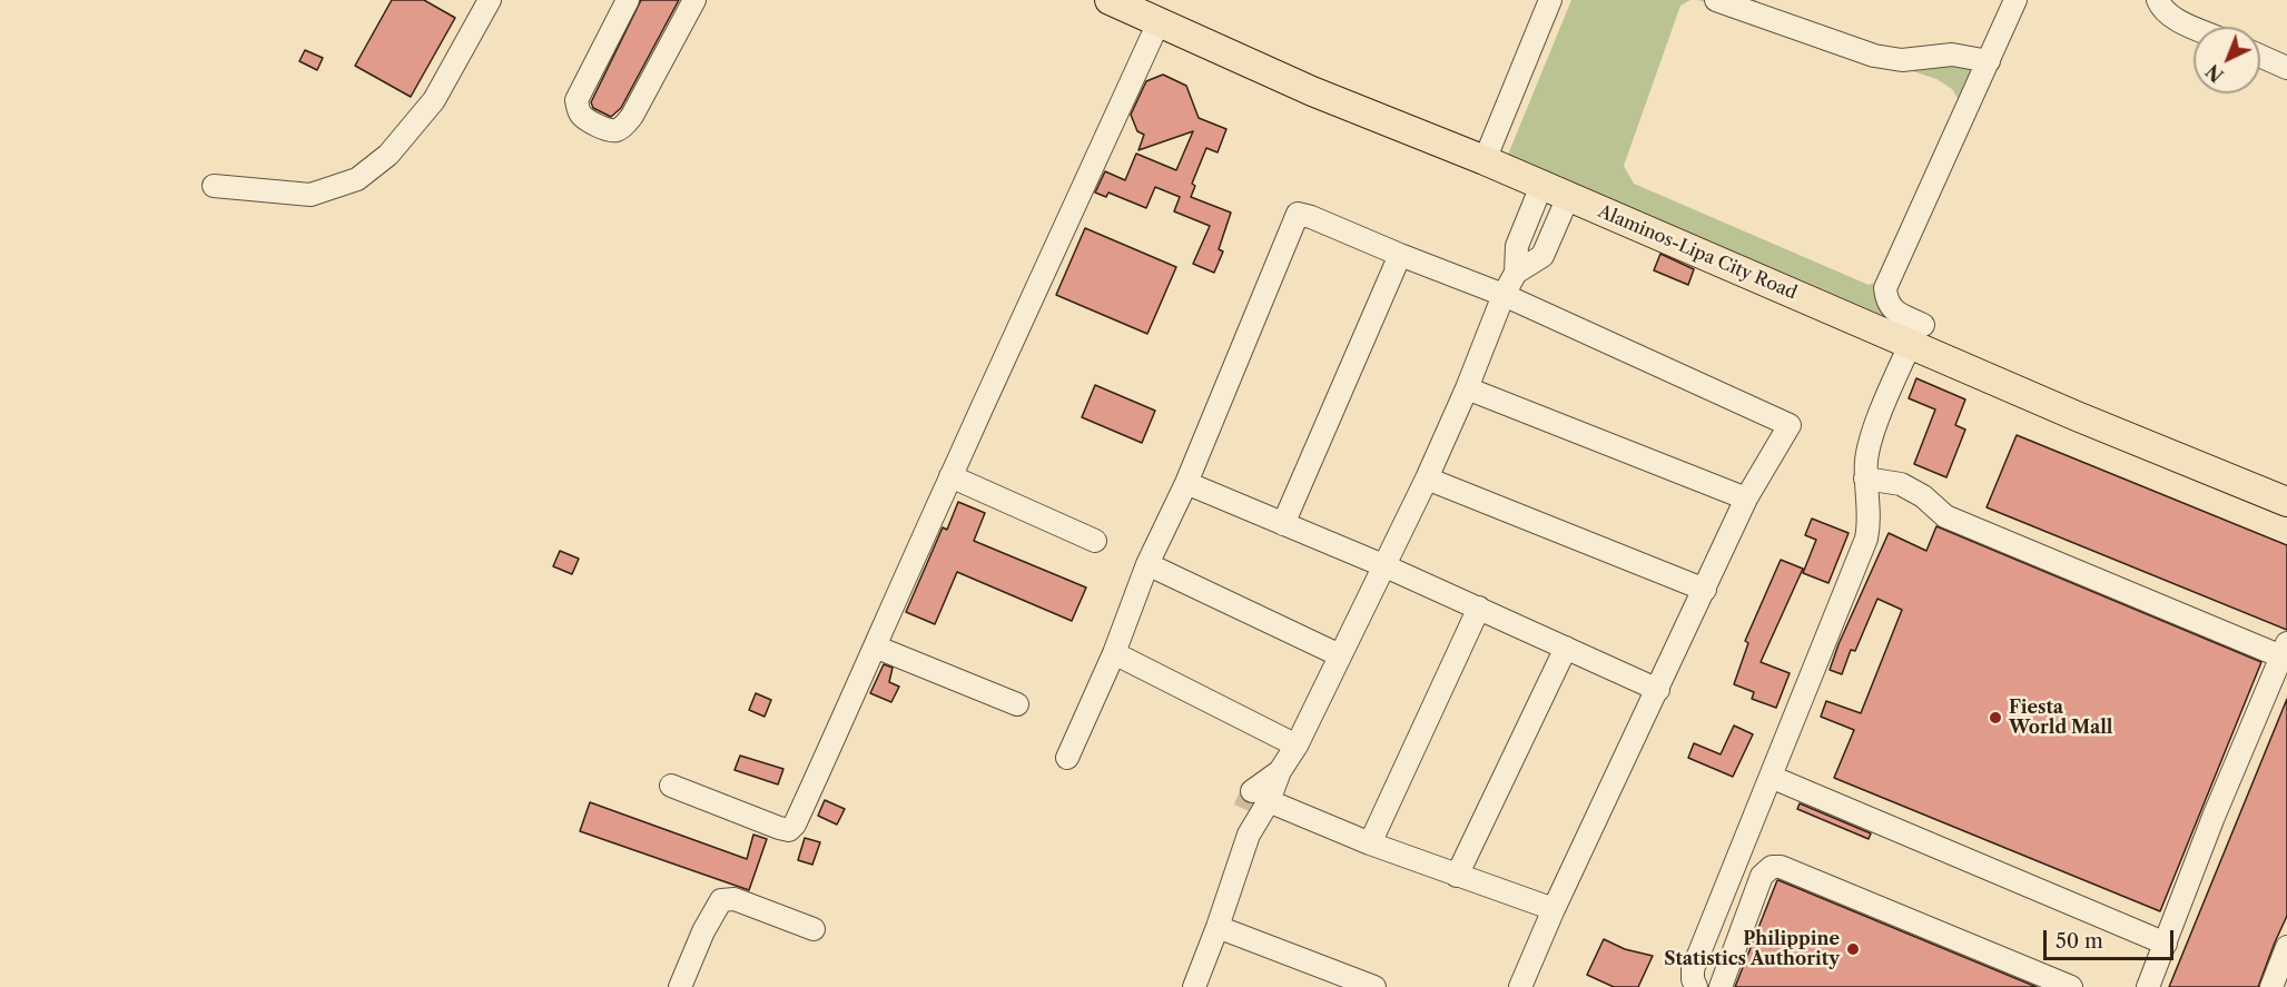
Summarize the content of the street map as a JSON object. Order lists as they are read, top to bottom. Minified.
{"streets":{"main road":["Alaminos-Lipa City Road"]},"places":["Fiesta World Mall","Philippine Statistics Authority"],"scale_bar":"50 m","north":"bottom left"}
